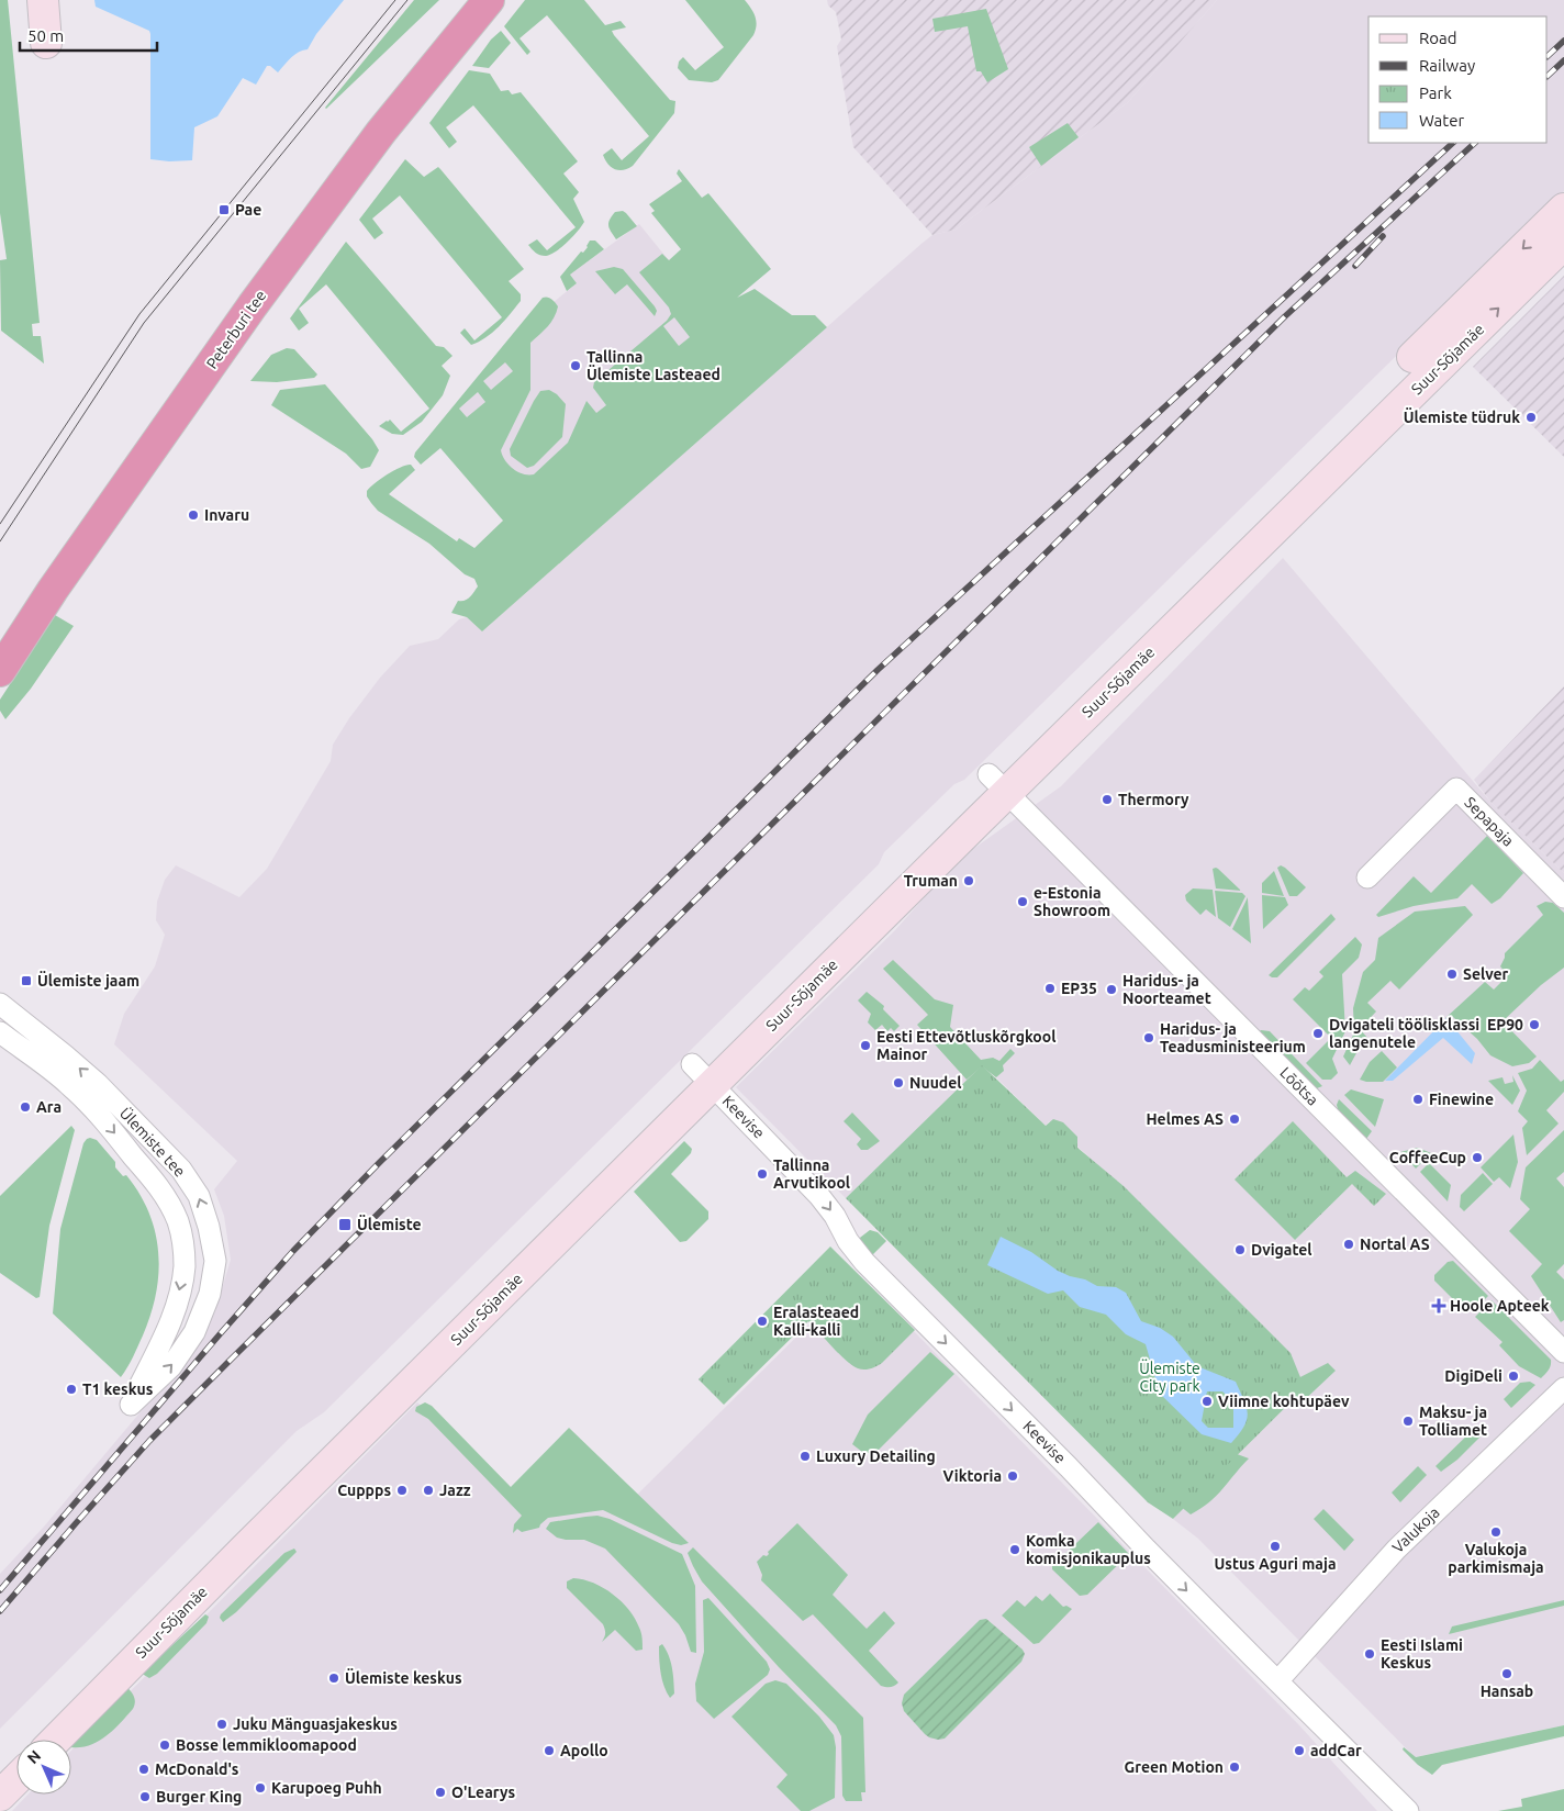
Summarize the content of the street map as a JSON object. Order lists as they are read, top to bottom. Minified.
{"streets":{"highway":["Peterburi tee"],"main road":["Suur-Sõjamäe"],"street":["Sepapaja","Lõõtsa","Keevise","Ülemiste tee","Valukoja"]},"crossings":[["Suur-Sõjamäe","Lõõtsa"],["Suur-Sõjamäe","Keevise"],["Keevise","Valukoja"]],"one_way":["Keevise"],"parks":["Ülemiste City park"],"places":{"transit":["Pae","Ülemiste jaam","Ülemiste"],"other":["Tallinna Ülemiste Lasteaed","Ülemiste tüdruk","Invaru","Thermory","Truman","e-Estonia Showroom","Selver","EP35","Haridus- ja Noorteamet","EP90","Dvigateli töölisklassi langenutele","Haridus- ja Teadusministeerium","Eesti Ettevõtluskõrgkool Mainor","Nuudel","Finewine","Ara","Helmes AS","CoffeeCup","Tallinna Arvutikool","Nortal AS","Dvigatel","Eralasteaed Kalli-kalli","DigiDeli","T1 keskus","Viimne kohtupäev","Maksu- ja Tolliamet","Luxury Detailing","Viktoria","Cuppps","Jazz","Valukoja parkimismaja","Ustus Aguri maja","Komka komisjonikauplus","Eesti Islami Keskus","Hansab","Ülemiste keskus","Juku Mänguasjakeskus","Bosse lemmikloomapood","Apollo","addCar","Green Motion","McDonald's","Karupoeg Puhh","O'Learys","Burger King"],"health":["Hoole Apteek"]},"legend":["Road","Railway","Park","Water"],"scale_bar":"50 m","north":"top left"}
